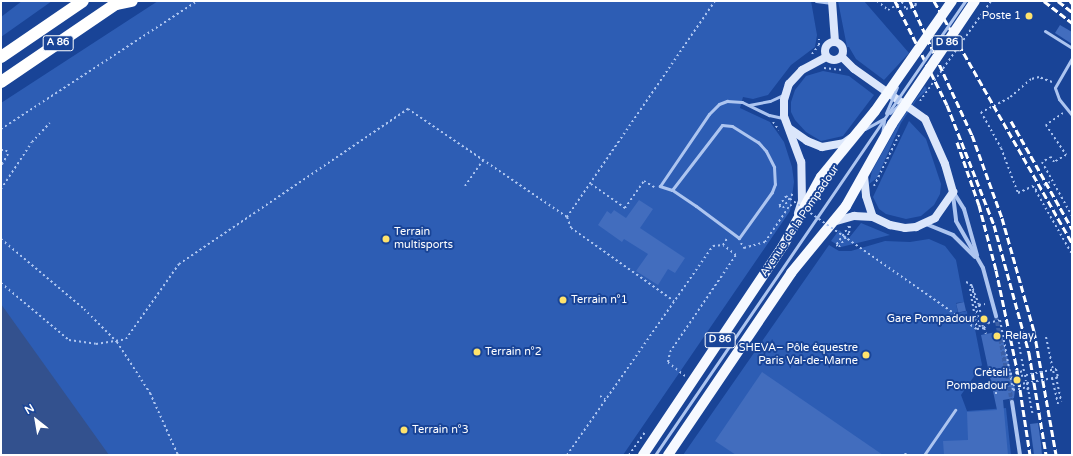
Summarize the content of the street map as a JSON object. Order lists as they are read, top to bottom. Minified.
{"streets":{"highway":["A 86"],"main road":["D 86","Avenue de la Pompadour"]},"places":["Poste 1","Terrain multisports","Terrain n°1","Gare Pompadour","Relay","Terrain n°2","SHEVA– Pôle équestre Paris Val-de-Marne","Créteil Pompadour","Terrain n°3"],"north":"top left"}
